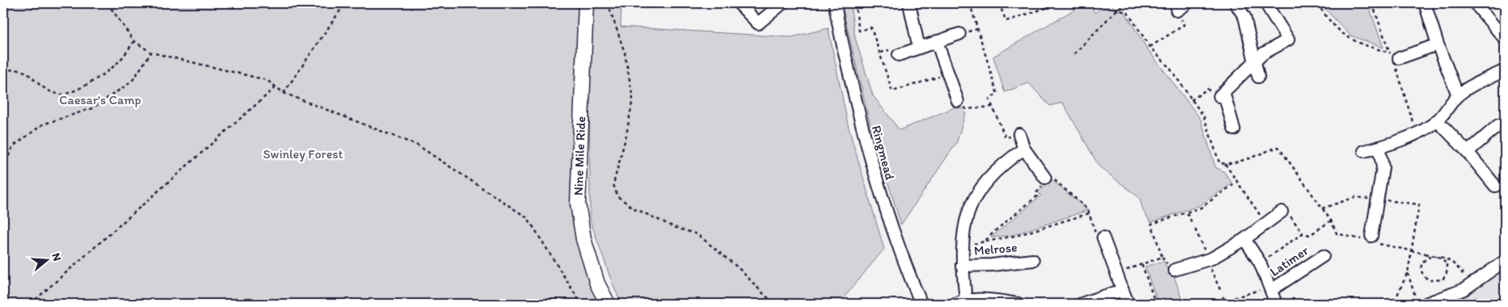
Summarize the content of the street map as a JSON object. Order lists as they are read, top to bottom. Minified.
{"streets":{"main road":["Nine Mile Ride"],"street":["Ringmead","Melrose","Latimer"]},"parks":["Caesar's Camp","Swinley Forest"],"north":"right"}
